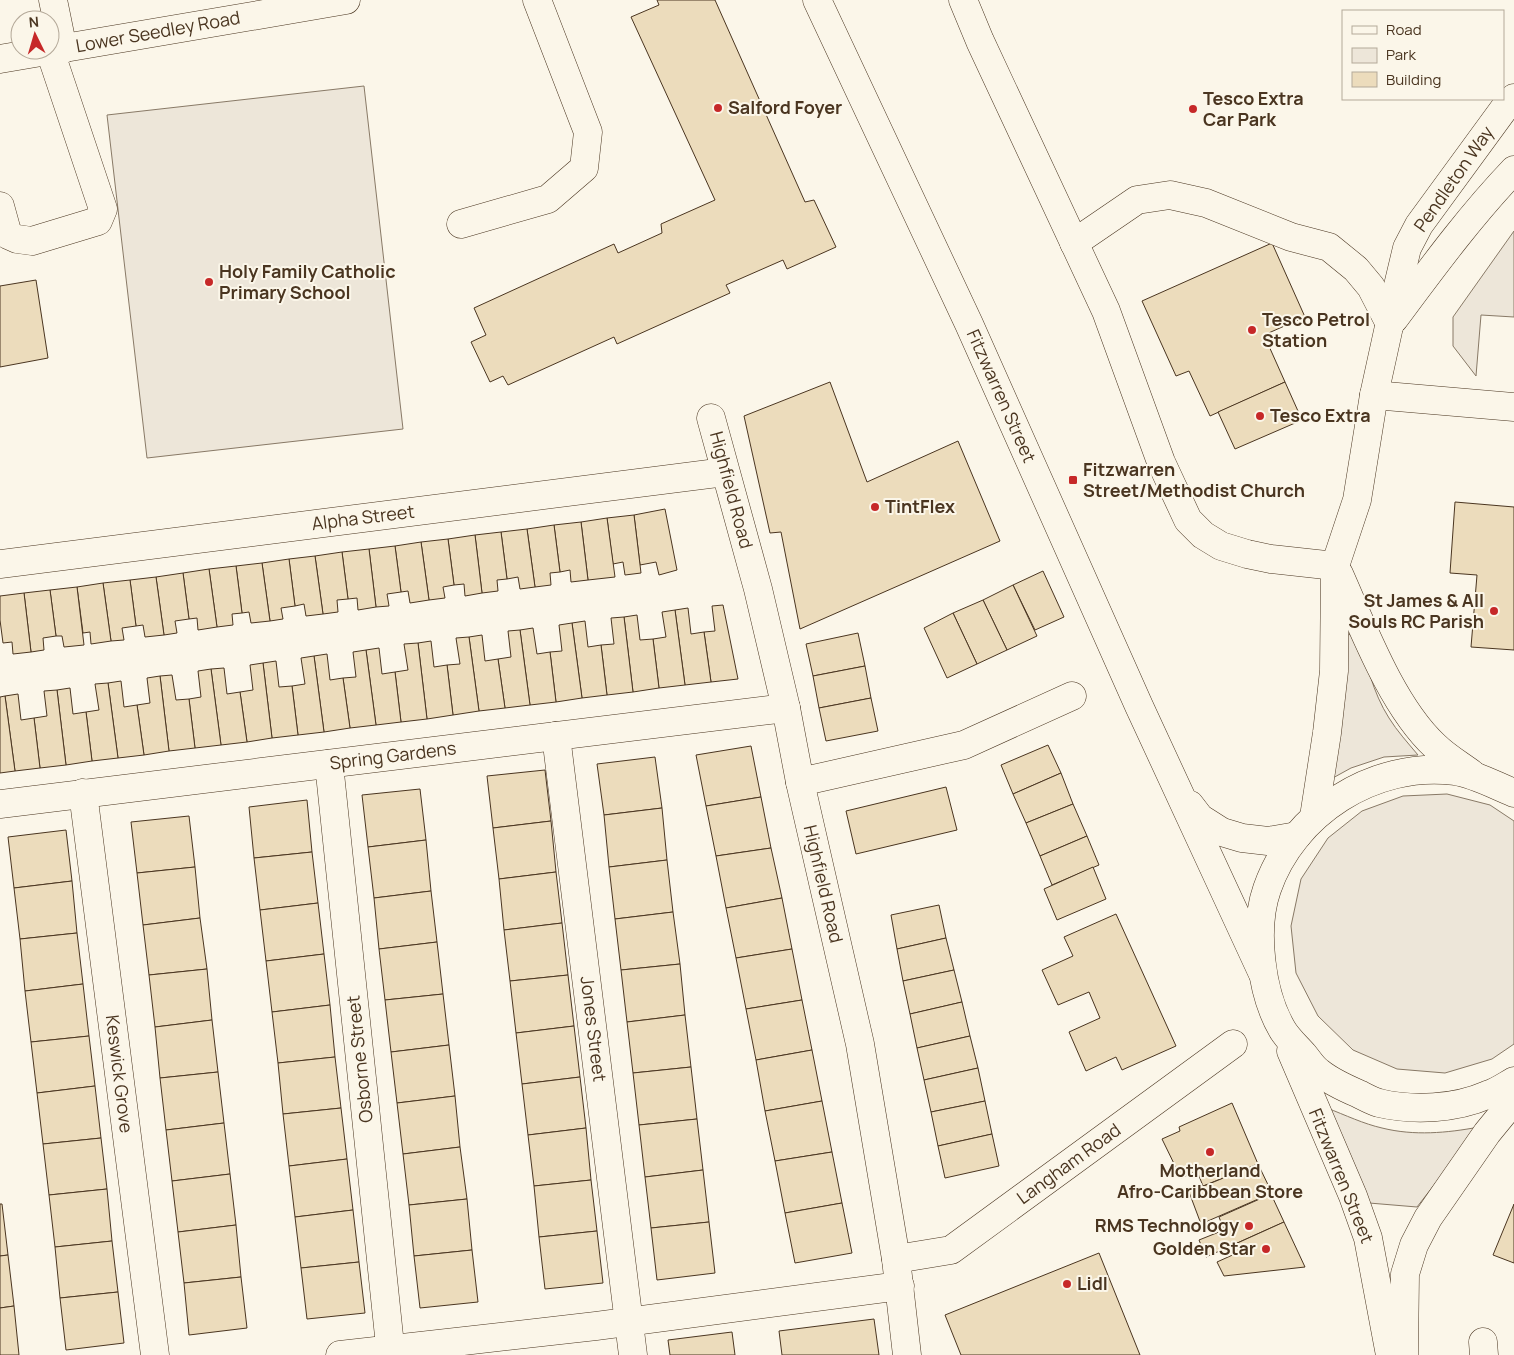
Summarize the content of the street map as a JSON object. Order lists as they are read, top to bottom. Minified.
{"streets":{"street":["Lower Seedley Road","Pendleton Way","Fitzwarren Street","Highfield Road","Alpha Street","Spring Gardens","Jones Street","Osborne Street","Keswick Grove","Langham Road"]},"crossings":[["Pendleton Way","Fitzwarren Street"],["Highfield Road","Alpha Street"],["Highfield Road","Spring Gardens"],["Highfield Road","Langham Road"],["Spring Gardens","Jones Street"],["Spring Gardens","Osborne Street"],["Spring Gardens","Keswick Grove"]],"places":{"other":["Salford Foyer","Tesco Extra Car Park","Holy Family Catholic Primary School","Tesco Petrol Station","Tesco Extra","TintFlex","St James & All Souls RC Parish","Motherland Afro-Caribbean Store","RMS Technology","Golden Star","Lidl"],"transit":["Fitzwarren Street/Methodist Church"]},"legend":["Road","Park","Building"],"north":"top"}
